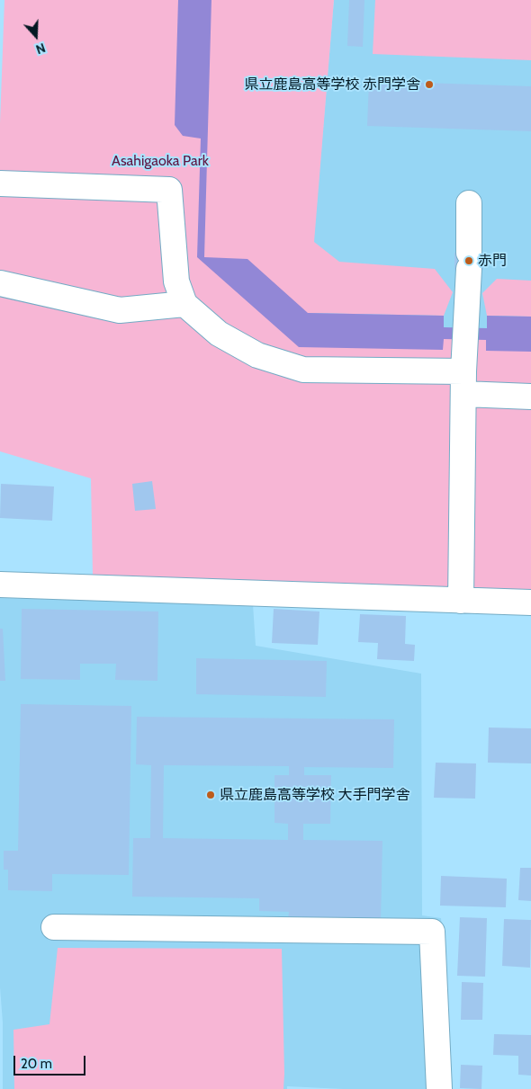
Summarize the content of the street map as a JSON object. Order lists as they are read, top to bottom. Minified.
{"parks":["Asahigaoka Park"],"places":["県立鹿島高等学校 赤門学舎","赤門","県立鹿島高等学校 大手門学舎"],"scale_bar":"20 m","north":"bottom"}
